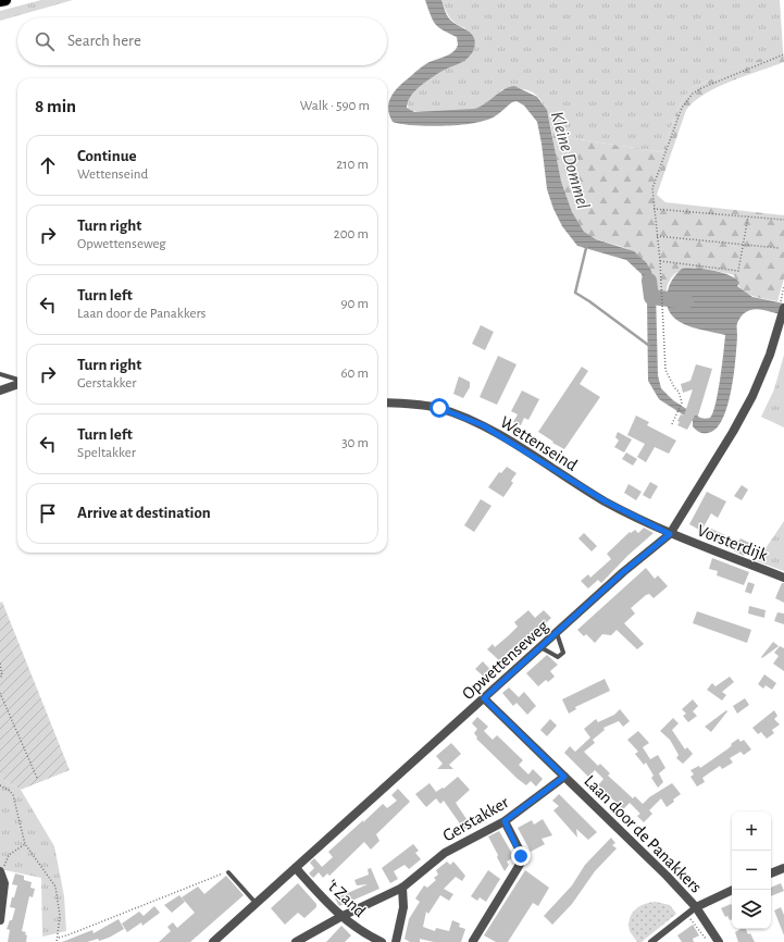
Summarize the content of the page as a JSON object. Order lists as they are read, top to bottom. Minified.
{"streets":{"street":["Wettenseind","Vorsterdijk","Opwettenseweg","Gerstakker","Laan door de Panakkers","'t Zand"]},"crossings":[["Wettenseind","Vorsterdijk"],["Wettenseind","Opwettenseweg"],["Vorsterdijk","Opwettenseweg"],["Opwettenseweg","Laan door de Panakkers"],["Opwettenseweg","'t Zand"],["Gerstakker","Laan door de Panakkers"],["Gerstakker","'t Zand"]],"water":["Kleine Dommel"],"page":{"search":"Search here","heading":["8 min","Walk · 590 m"],"list":[["Continue","Wettenseind","210 m"],["Turn right","Opwettenseweg","200 m"],["Turn left","Laan door de Panakkers","90 m"],["Turn right","Gerstakker","60 m"],["Turn left","Speltakker","30 m"],"Arrive at destination"],"map_buttons":["+","−"]}}
